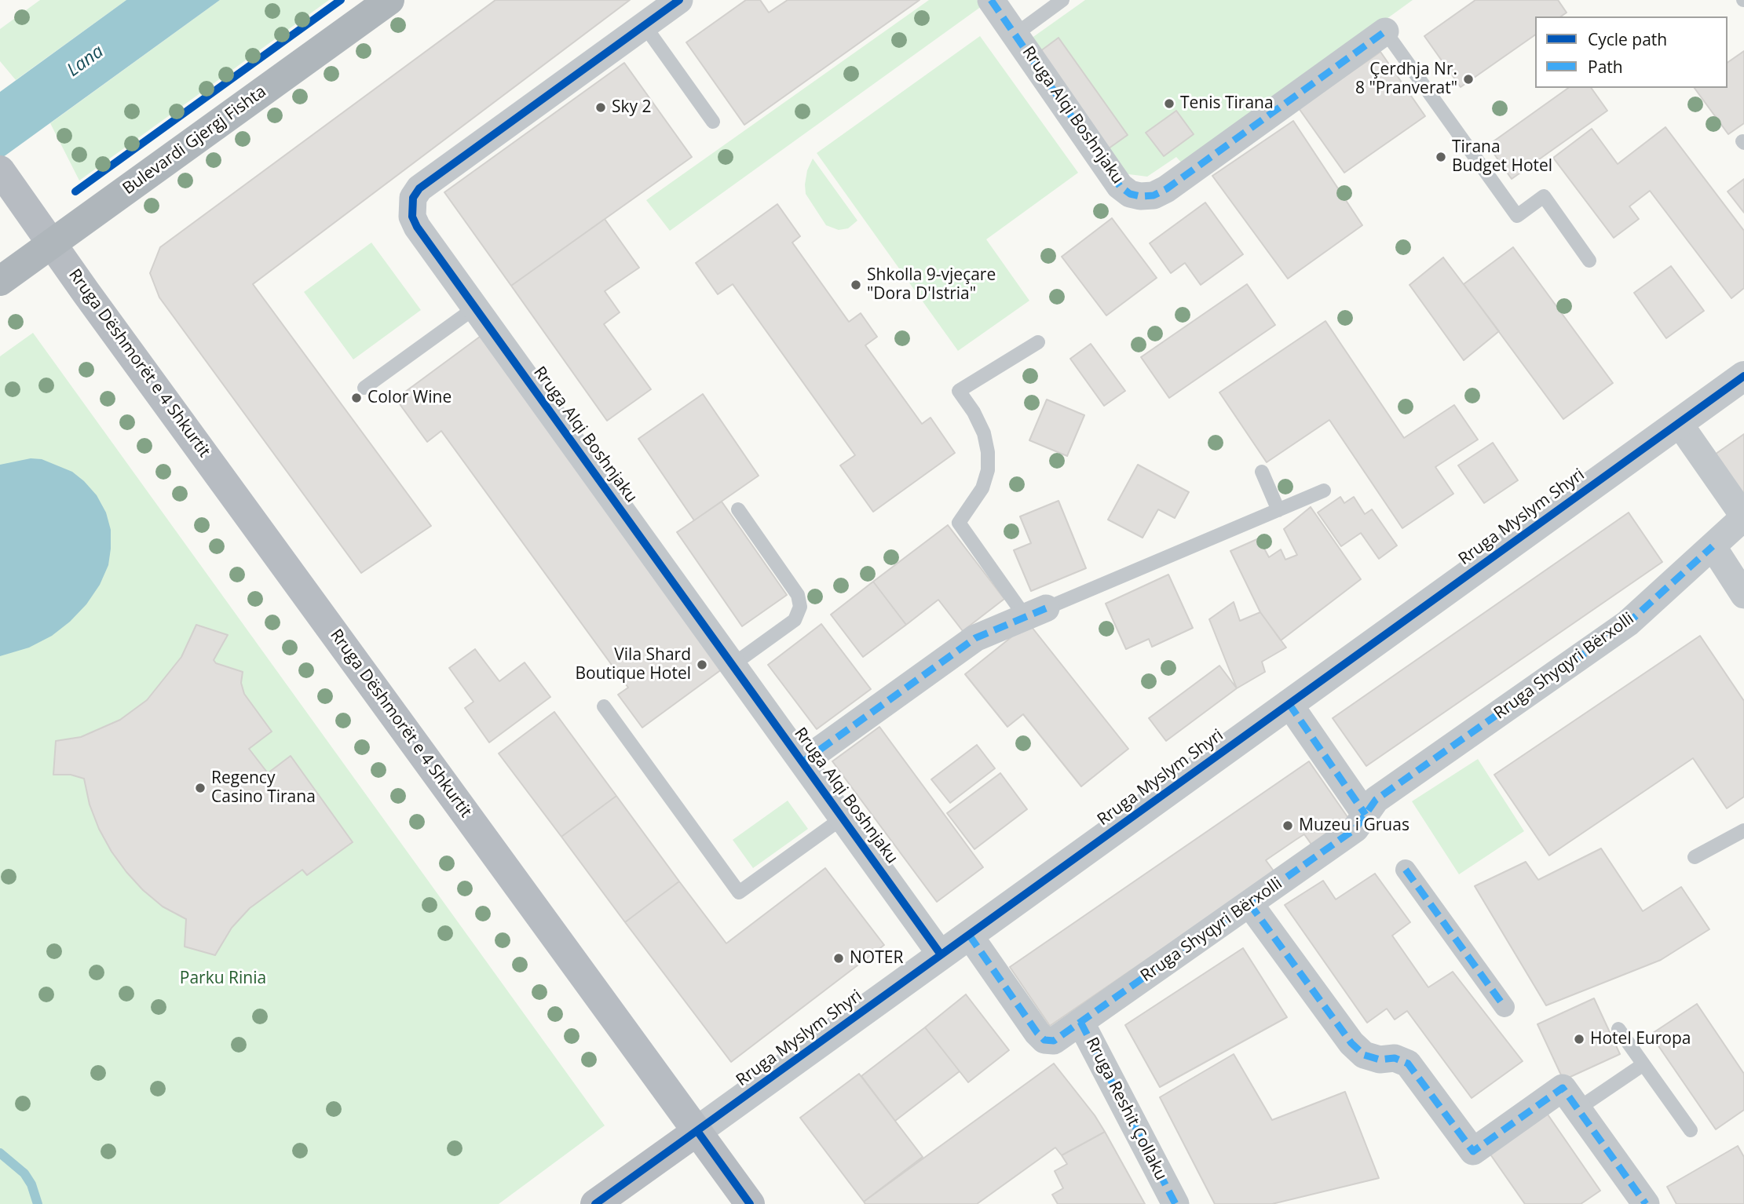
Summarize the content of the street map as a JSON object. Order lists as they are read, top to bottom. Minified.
{"streets":{"main road":["Bulevardi Gjergj Fishta","Rruga Dëshmorët e 4 Shkurtit","Rruga Myslym Shyri"],"street":["Rruga Alqi Boshnjaku","Rruga Shyqyri Bërxolli","Rruga Reshit Çollaku"]},"crossings":[["Rruga Alqi Boshnjaku","Rruga Myslym Shyri"],["Bulevardi Gjergj Fishta","Rruga Dëshmorët e 4 Shkurtit"],["Rruga Dëshmorët e 4 Shkurtit","Rruga Myslym Shyri"],["Rruga Myslym Shyri","Rruga Reshit Çollaku"],["Rruga Shyqyri Bërxolli","Rruga Reshit Çollaku"]],"water":["Lana"],"parks":["Parku Rinia"],"places":["Çerdhja Nr. 8 \"Pranverat\"","Tenis Tirana","Sky 2","Tirana Budget Hotel","Shkolla 9-vjeçare \"Dora D'Istria\"","Color Wine","Vila Shard Boutique Hotel","Regency Casino Tirana","Muzeu i Gruas","NOTER","Hotel Europa"],"legend":["Cycle path","Path"]}
